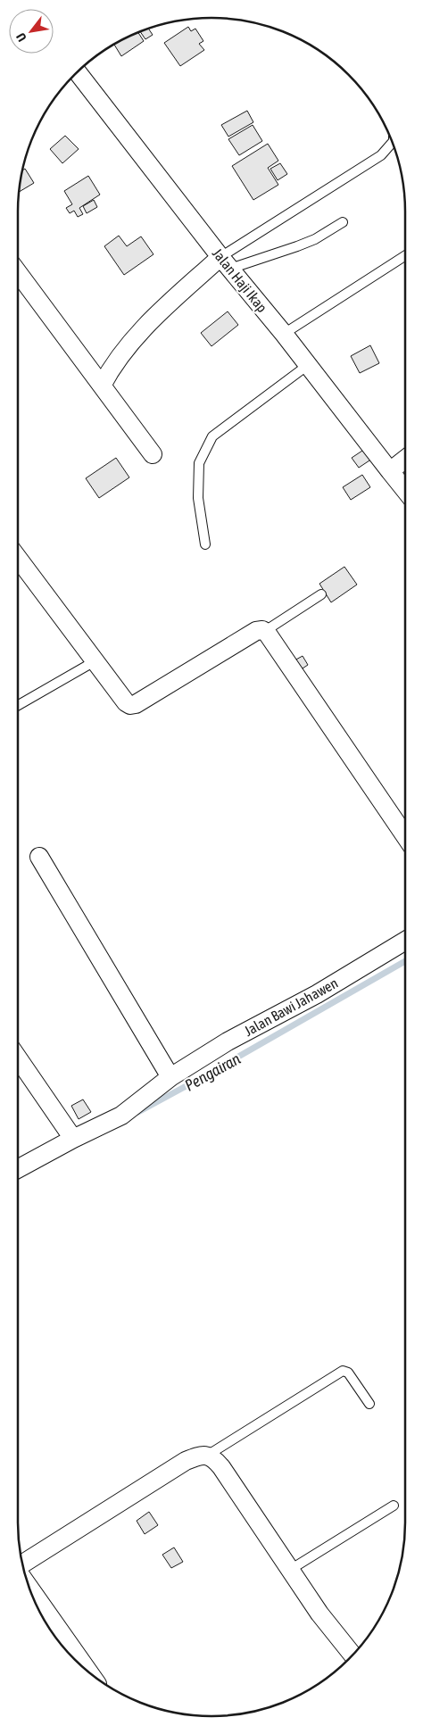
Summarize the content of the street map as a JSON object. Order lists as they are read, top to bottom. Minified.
{"streets":{"street":["Jalan Haji Ikap","Jalan Bawi Jahawen"]},"water":["Pengairan"],"north":"bottom left"}
